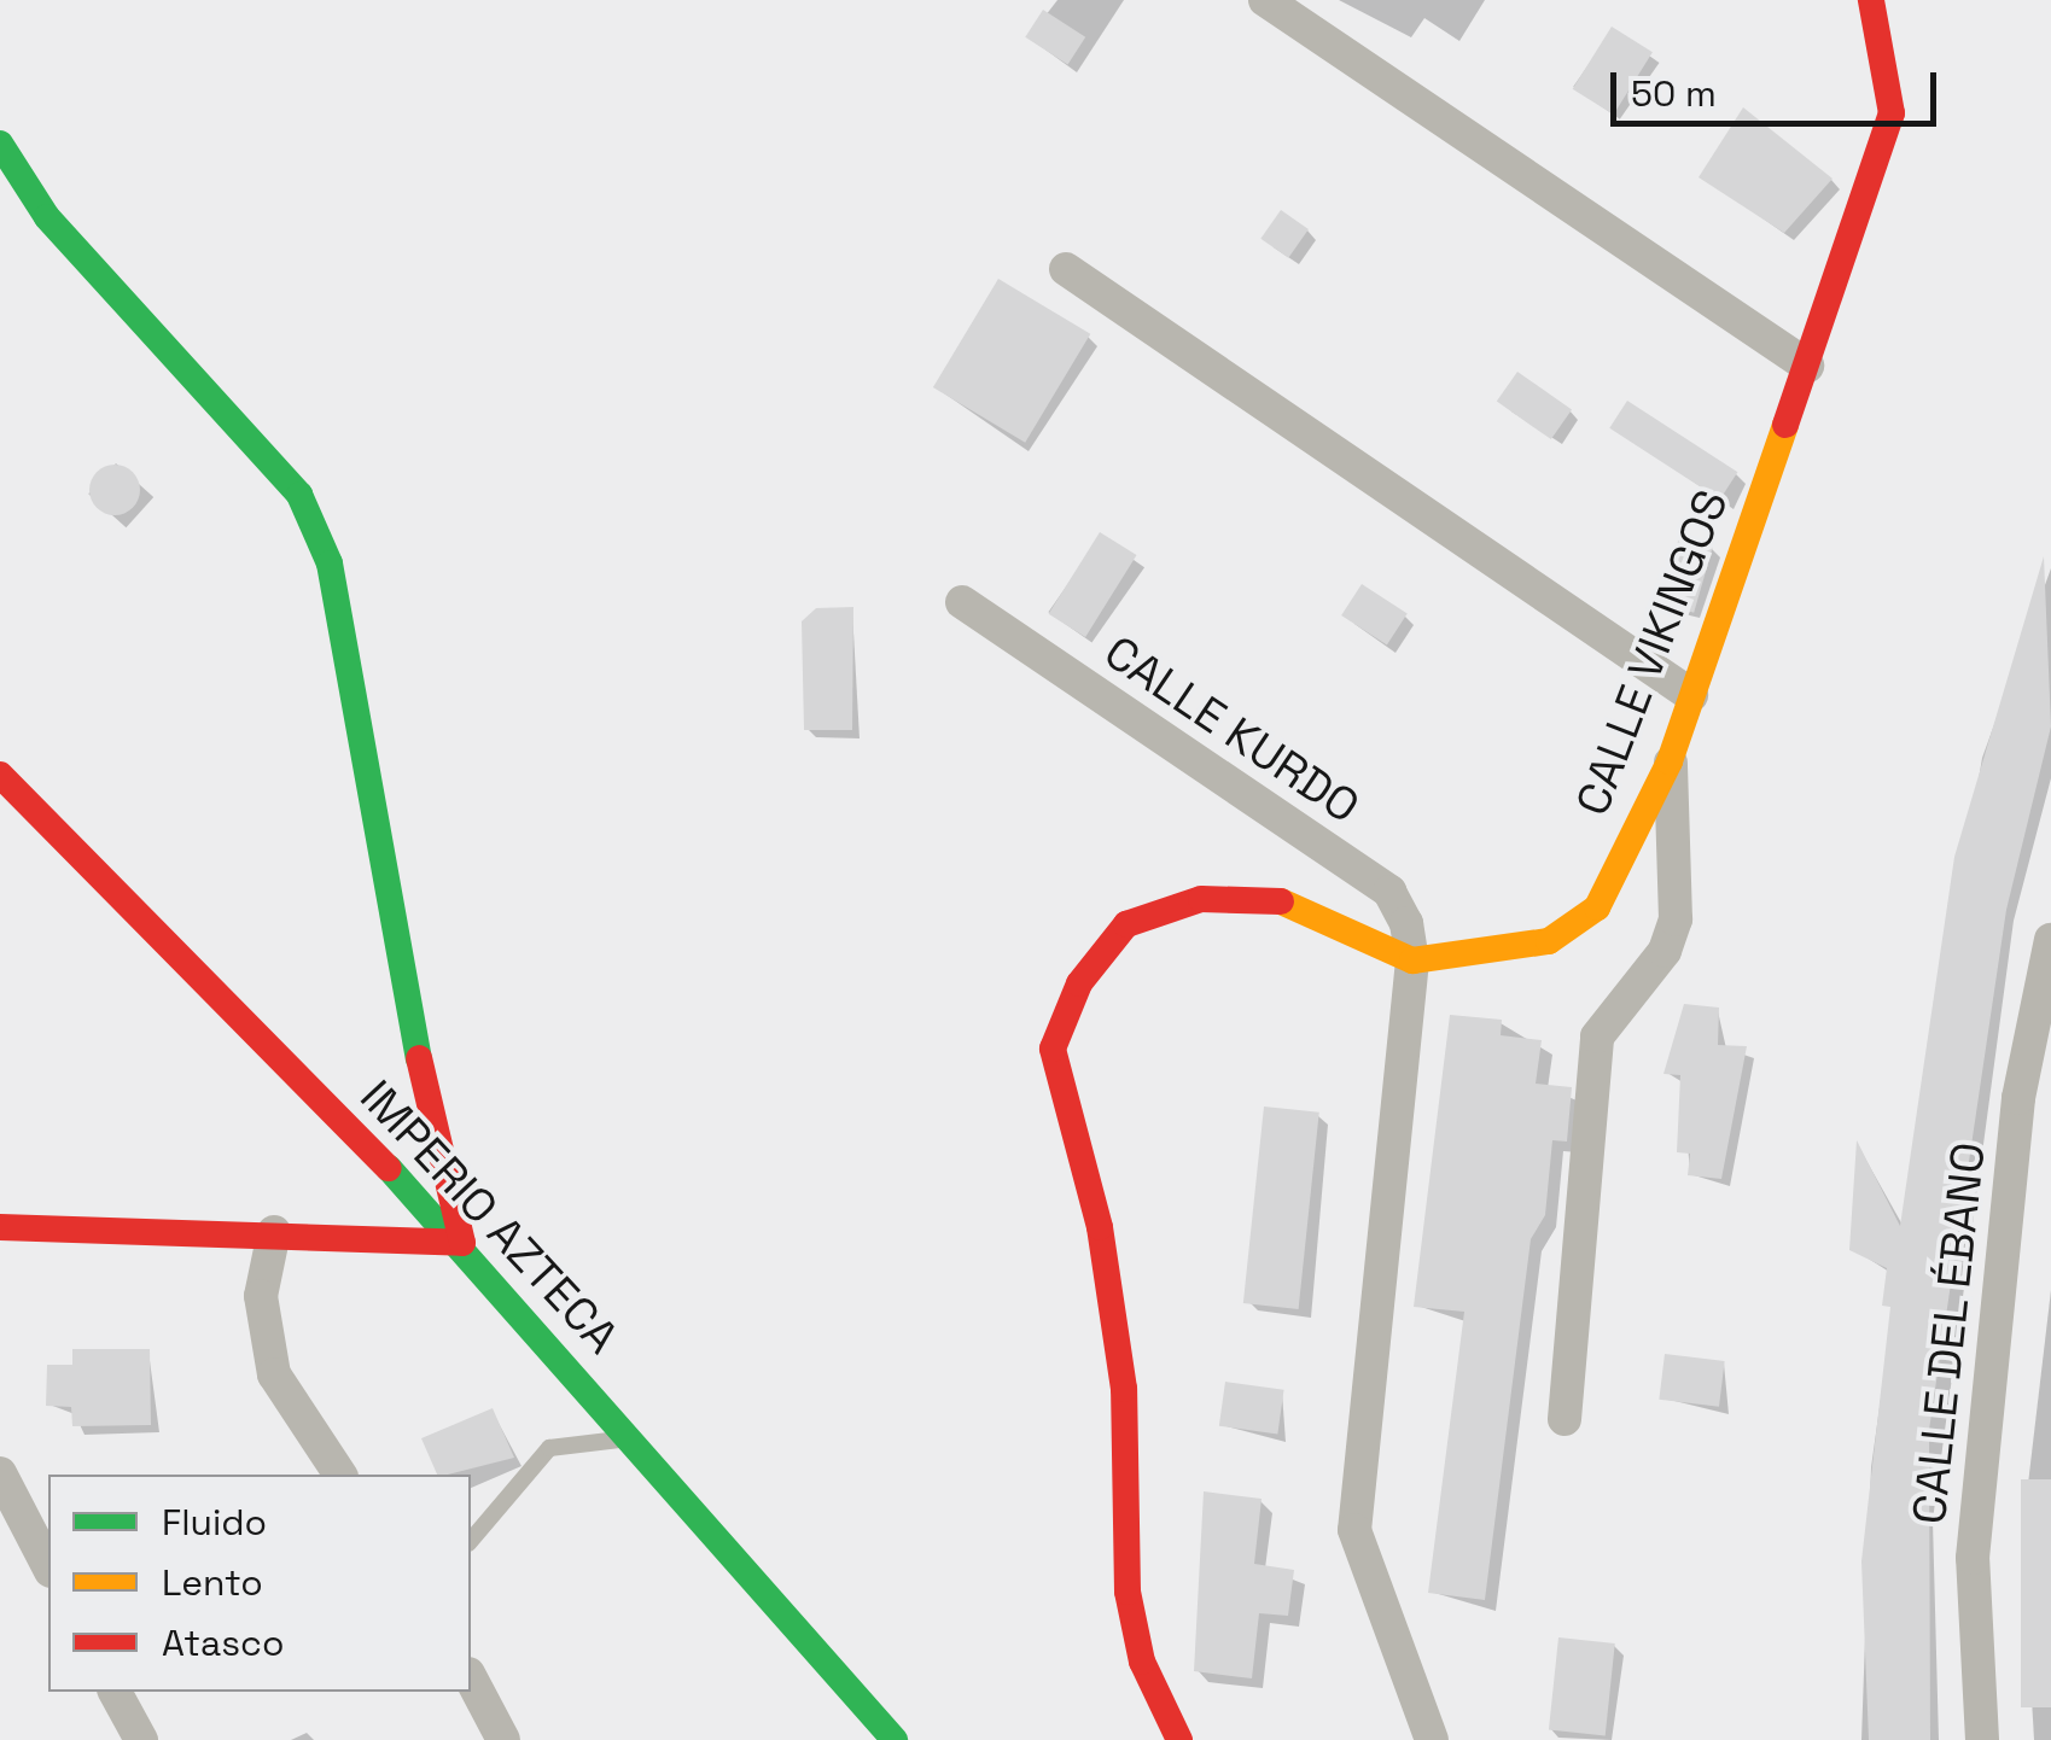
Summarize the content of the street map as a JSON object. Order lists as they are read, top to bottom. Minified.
{"streets":{"street":["CALLE VIKINGOS","CALLE KURDO","IMPERIO AZTECA","CALLE DEL ÉBANO"]},"crossings":[["CALLE VIKINGOS","CALLE KURDO"]],"legend":["Fluido","Lento","Atasco"],"scale_bar":"50 m"}
